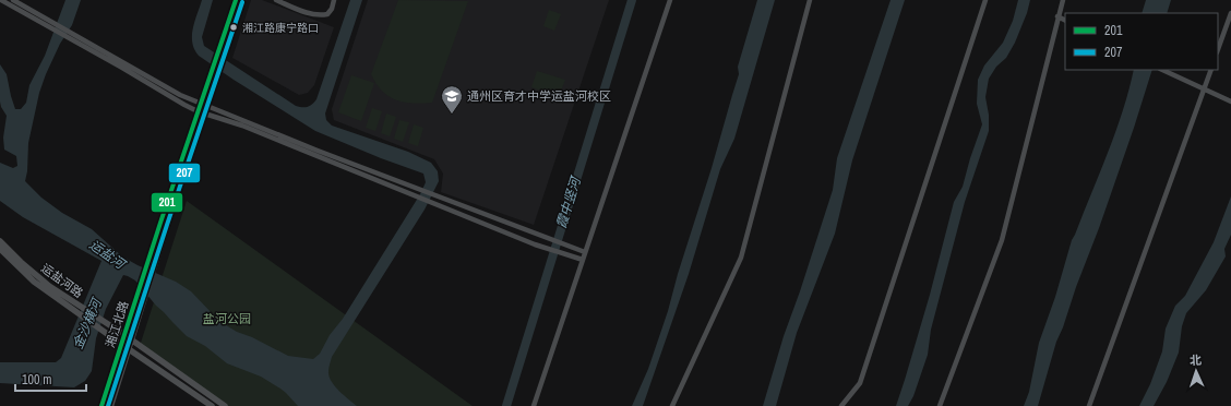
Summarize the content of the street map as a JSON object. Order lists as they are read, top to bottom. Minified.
{"streets":{"main road":["运盐河路"],"street":["湘江北路"]},"crossings":[["运盐河路","湘江北路"]],"water":["霞中竖河","运盐河","金沙横河"],"parks":["盐河公园"],"places":{"other":["湘江路康宁路口"],"school or university":["通州区育才中学运盐河校区"]},"lines":["transit line 201","transit line 207"],"legend":["201","207"],"scale_bar":"100 m","north":"top"}
